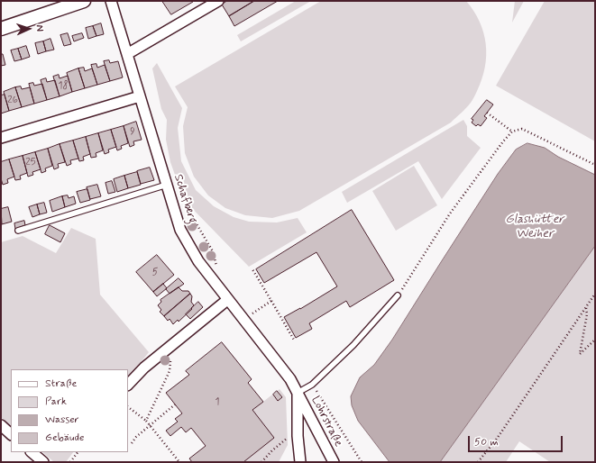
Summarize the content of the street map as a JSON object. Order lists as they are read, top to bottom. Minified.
{"streets":{"street":["Schafberg","Lohrstraße"]},"crossings":[["Schafberg","Lohrstraße"]],"water":["Glashütter Weiher"],"house_numbers":["18","26","9","25","5","1"],"legend":["Straße","Park","Wasser","Gebäude"],"scale_bar":"50 m","north":"right"}
